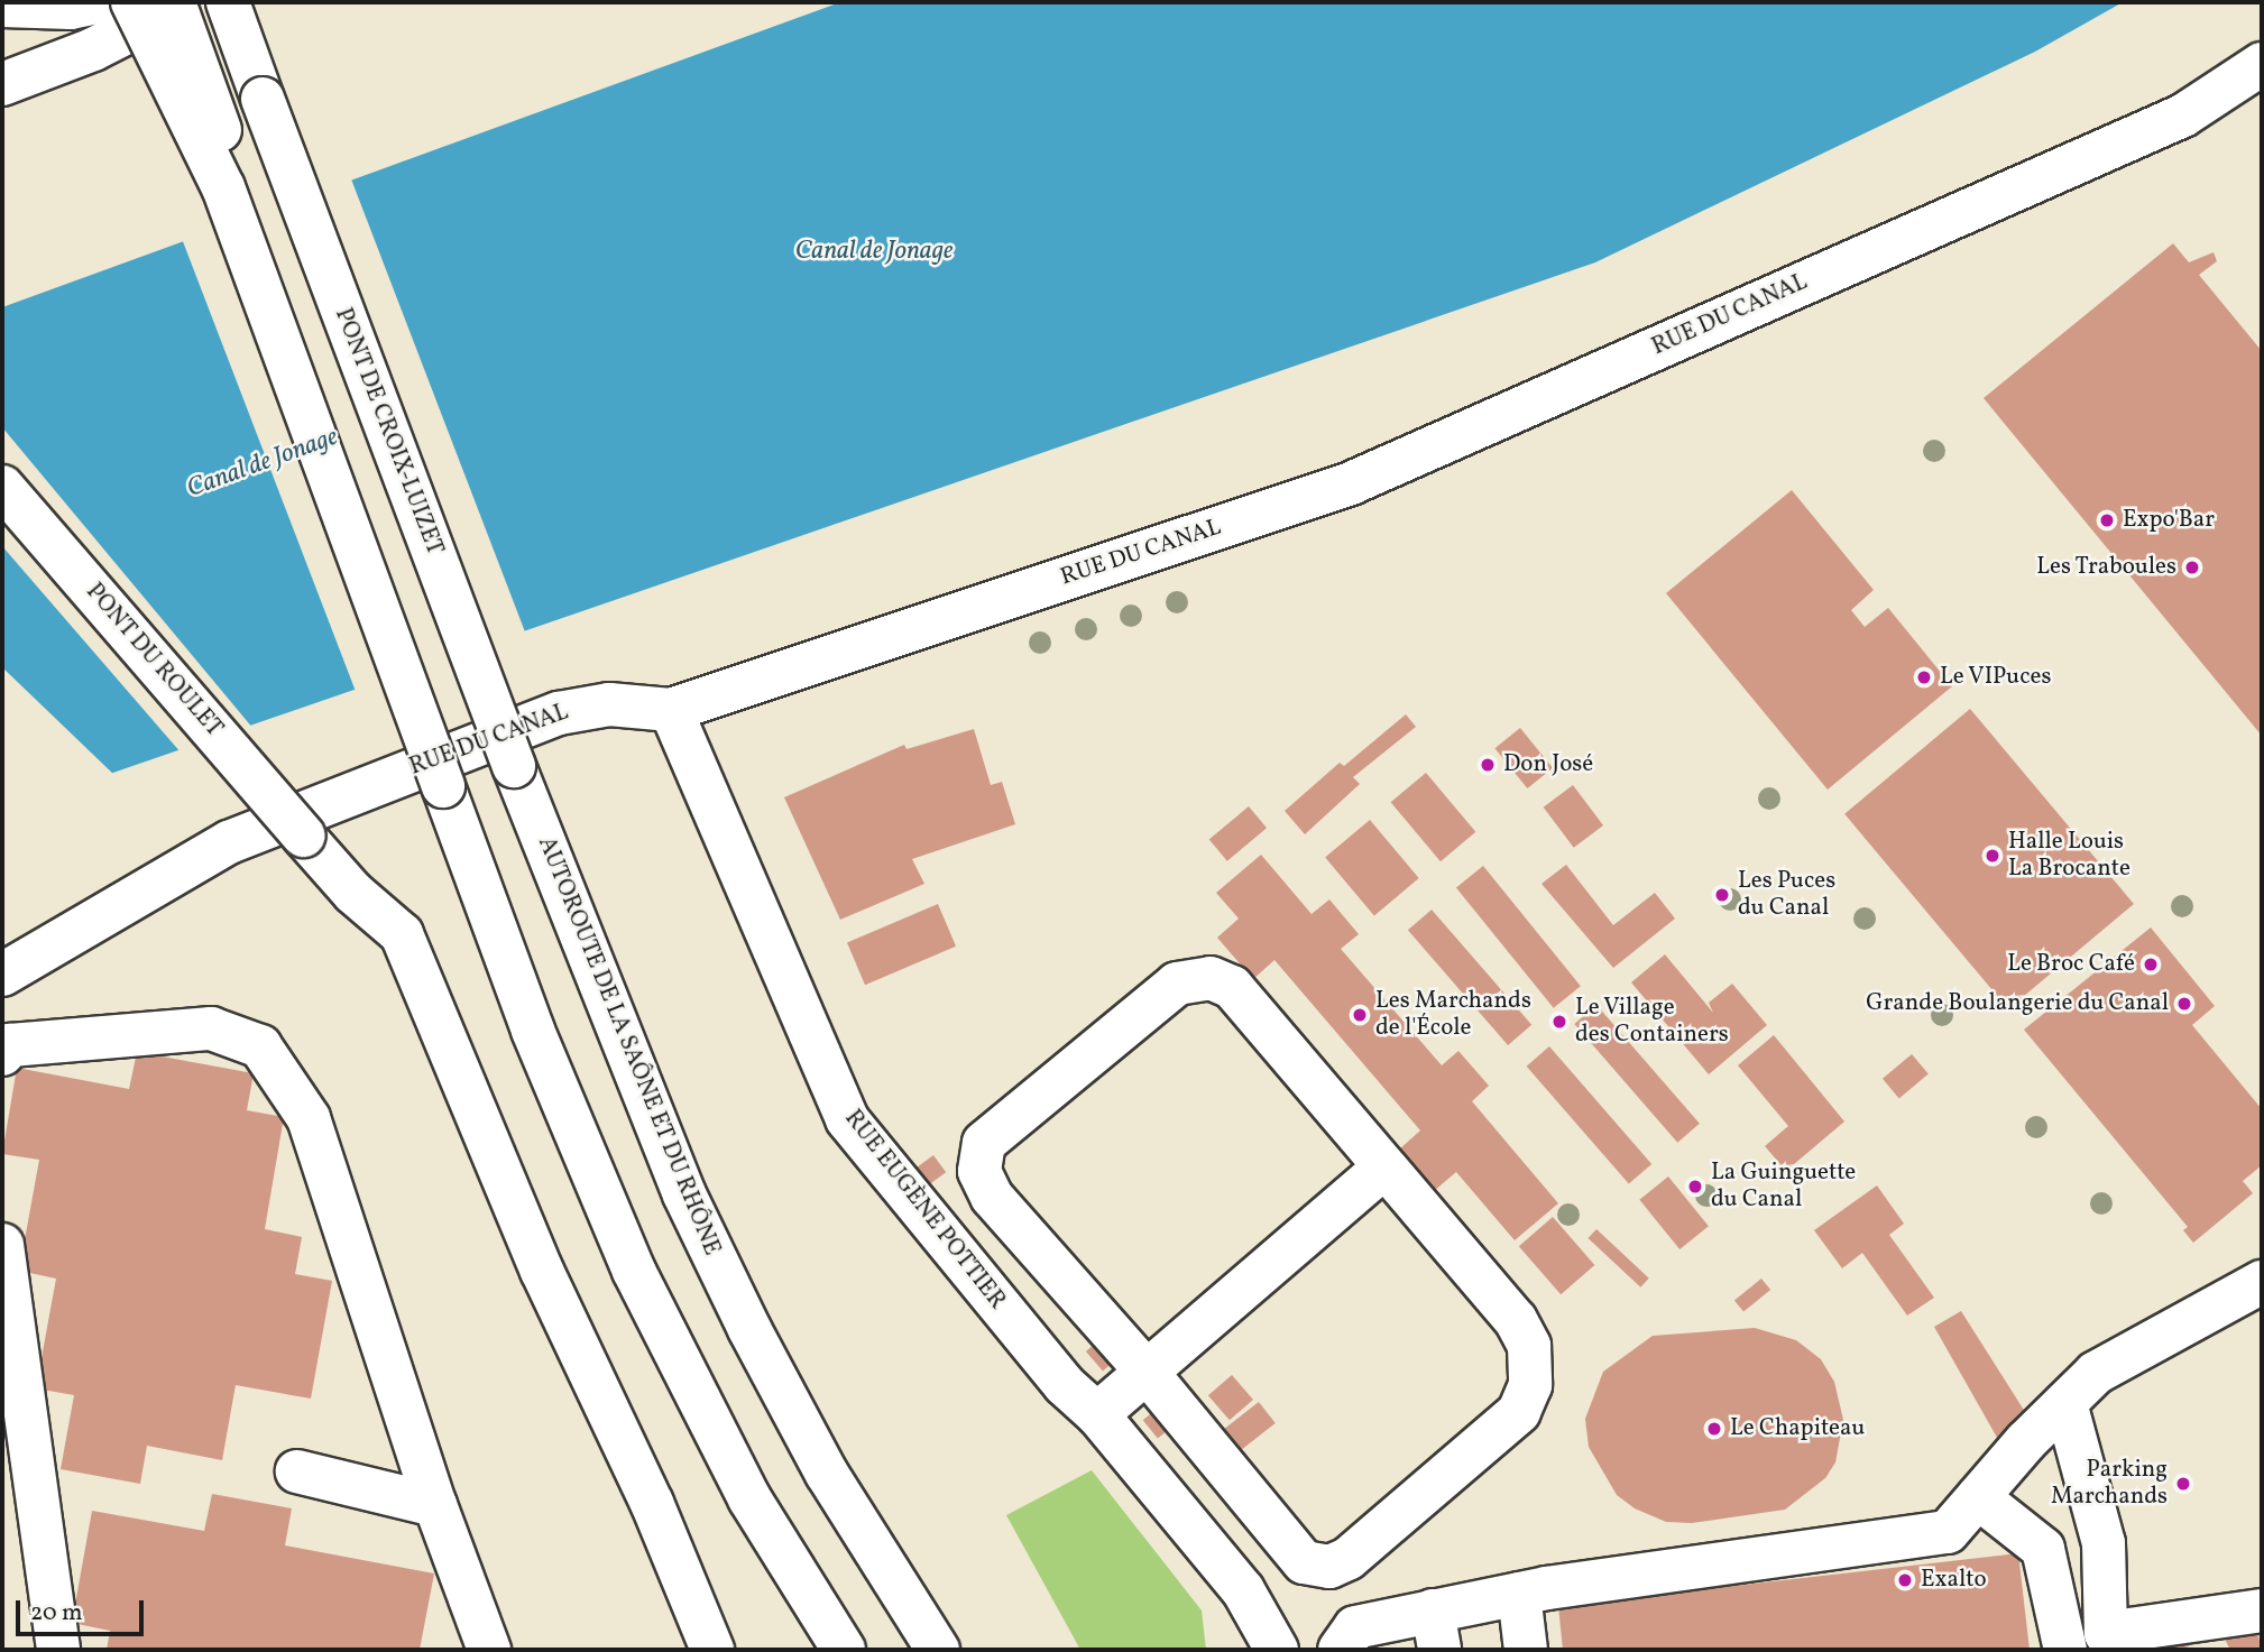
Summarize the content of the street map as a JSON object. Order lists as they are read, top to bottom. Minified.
{"streets":{"main road":["RUE DU CANAL","PONT DE CROIX-LUIZET","PONT DU ROULET","AUTOROUTE DE LA SAÔNE ET DU RHÔNE","RUE EUGÈNE POTTIER"]},"crossings":[["RUE DU CANAL","RUE EUGÈNE POTTIER"],["PONT DE CROIX-LUIZET","AUTOROUTE DE LA SAÔNE ET DU RHÔNE"]],"water":["Canal de Jonage"],"places":["Expo'Bar","Les Traboules","Le VIPuces","Don José","Halle Louis La Brocante","Les Puces du Canal","Le Broc Café","Grande Boulangerie du Canal","Les Marchands de l'École","Le Village des Containers","La Guinguette du Canal","Le Chapiteau","Parking Marchands","Exalto"],"scale_bar":"20 m"}
